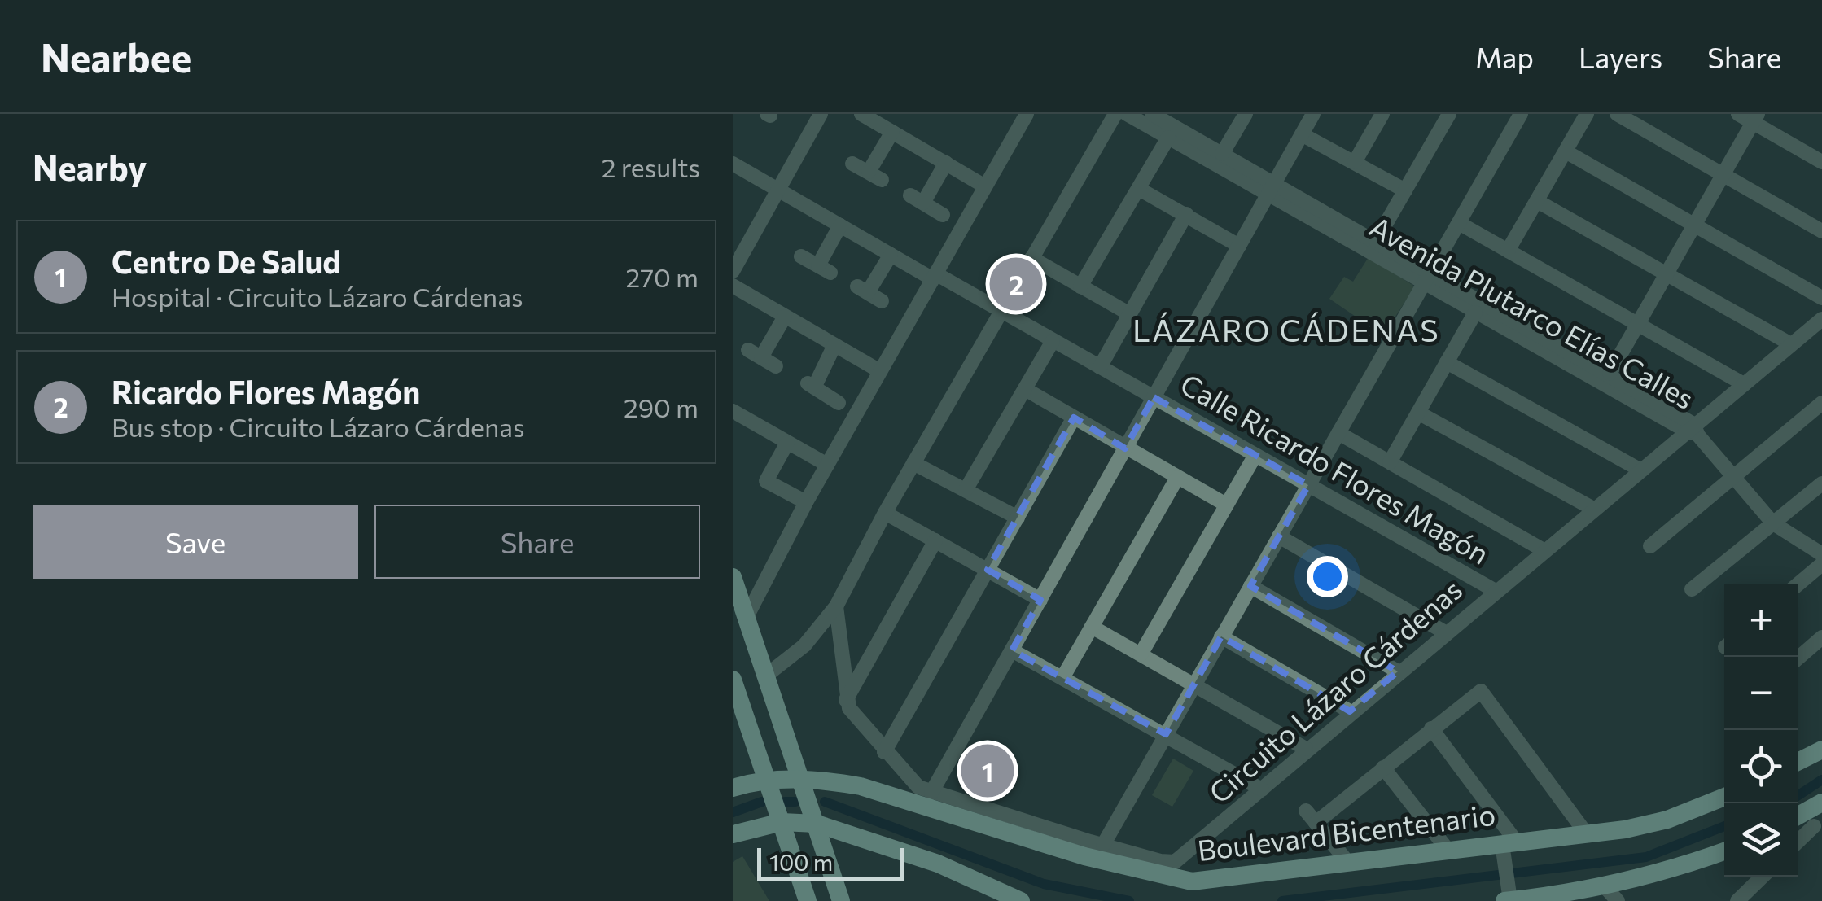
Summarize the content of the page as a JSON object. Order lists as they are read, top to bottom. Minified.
{"streets":{"main road":["Boulevard Bicentenario"],"street":["Avenida Plutarco Elías Calles","Calle Ricardo Flores Magón","Circuito Lázaro Cárdenas"]},"crossings":[["Avenida Plutarco Elías Calles","Circuito Lázaro Cárdenas"],["Calle Ricardo Flores Magón","Circuito Lázaro Cárdenas"],["Circuito Lázaro Cárdenas","Boulevard Bicentenario"]],"districts":["LÁZARO CÁDENAS"],"scale_bar":"100 m","page":{"header":"Nearbee","nav":["Map","Layers","Share"],"heading":["Nearby","2 results"],"list":[{"mark":"1","name":"Centro De Salud","note":"Hospital · Circuito Lázaro Cárdenas","value":"270 m"},{"mark":"2","name":"Ricardo Flores Magón","note":"Bus stop · Circuito Lázaro Cárdenas","value":"290 m"}],"pins":["2","1"],"buttons":["Save","Share"],"map_buttons":["+","−"],"scale":"100 m"}}
